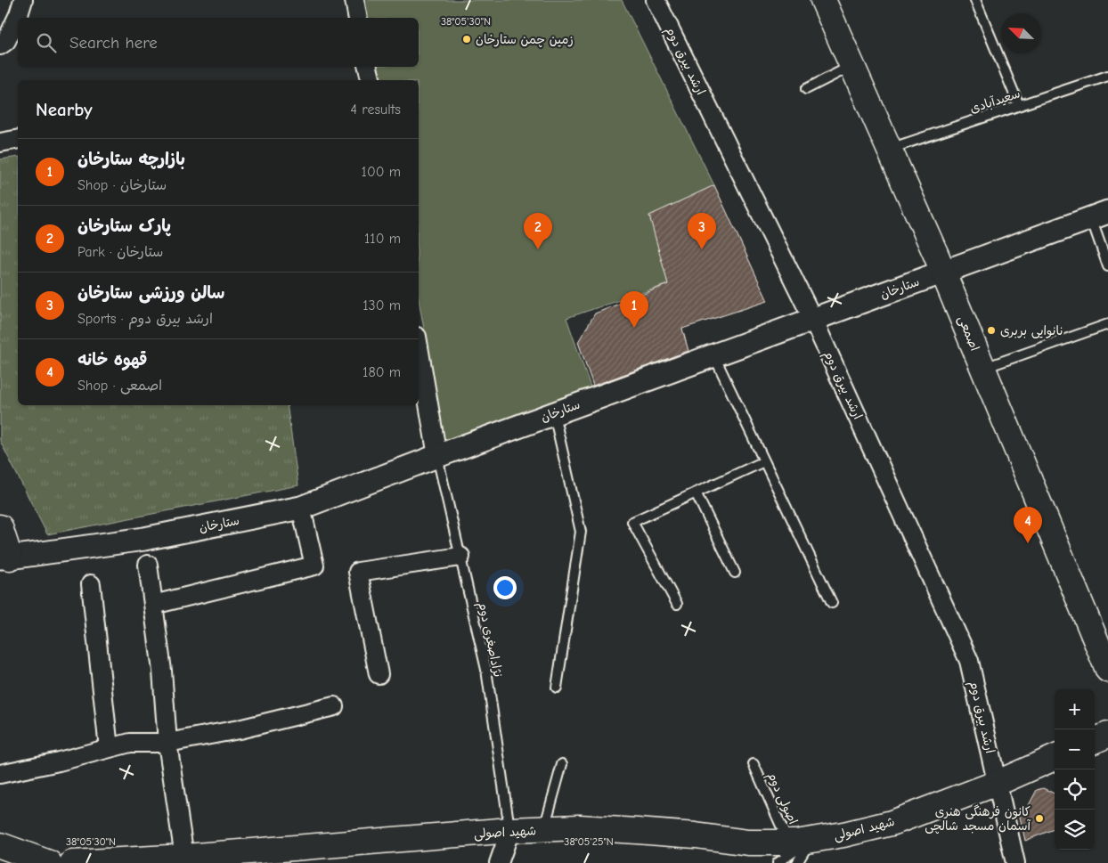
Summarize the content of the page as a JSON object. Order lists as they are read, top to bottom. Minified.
{"streets":{"main road":["اصمعی","شهید اصولی"],"street":["ارشد بیرق دوم","ستارخان"],"lane":["سعیدآبادی","نژاداصغری دوم","اصولی دوم"]},"crossings":[["ارشد بیرق دوم","ستارخان"],["ارشد بیرق دوم","شهید اصولی"],["سعیدآبادی","اصمعی"],["ستارخان","اصمعی"],["ستارخان","نژاداصغری دوم"],["نژاداصغری دوم","شهید اصولی"],["اصولی دوم","شهید اصولی"]],"places":["زمین چمن ستارخان","نانوایی بربری","کانون فرهنگی هنری آسمان مسجد شالچی"],"north":"top left","page":{"search":"Search here","heading":["Nearby","4 results"],"list":[{"mark":"1","name":"بازارچه ستارخان","note":"Shop · ستارخان","value":"100 m"},{"mark":"2","name":"پارک ستارخان","note":"Park · ستارخان","value":"110 m"},{"mark":"3","name":"سالن ورزشی ستارخان","note":"Sports · ارشد بیرق دوم","value":"130 m"},{"mark":"4","name":"قهوه خانه","note":"Shop · اصمعی","value":"180 m"}],"pins":["2","3","1","4"],"map_buttons":["+","−"]},"coordinates":["38°05'30\"N","38°05'25\"N"]}
